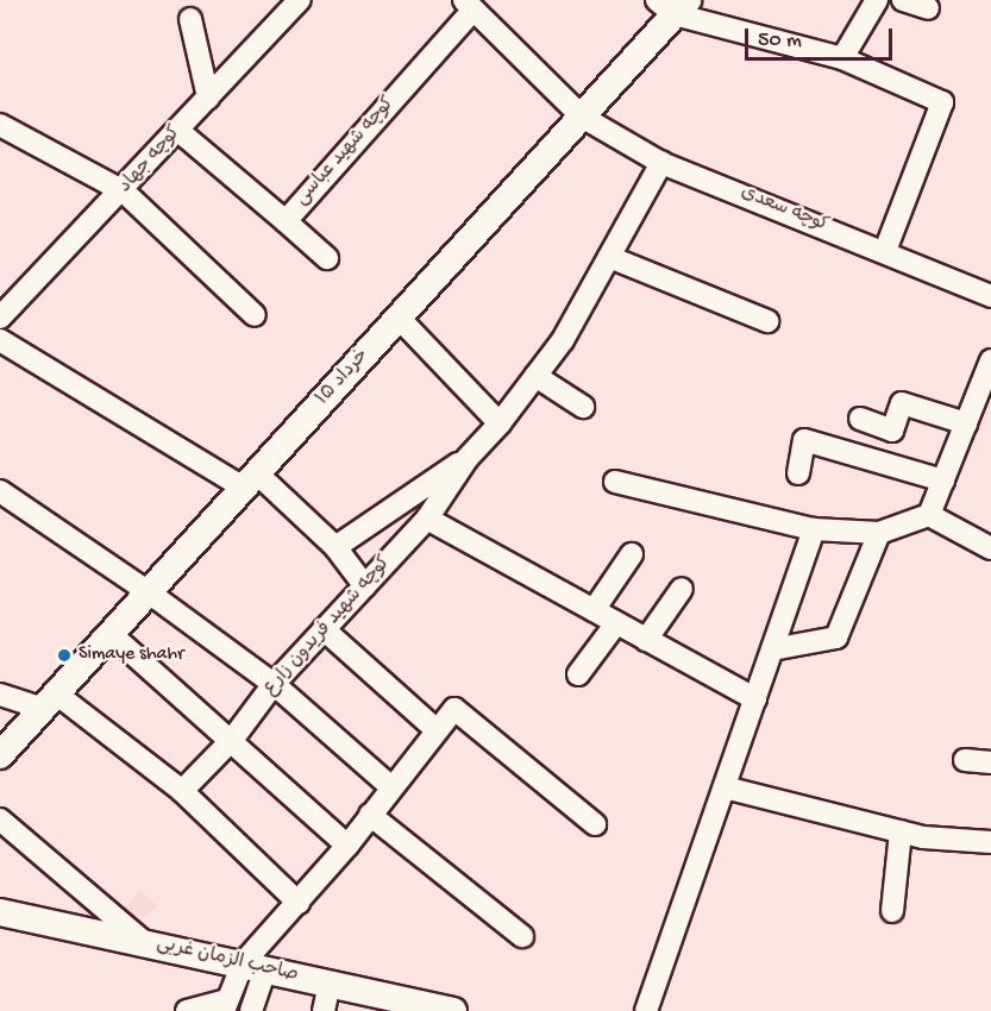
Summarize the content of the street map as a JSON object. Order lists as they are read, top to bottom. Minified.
{"streets":{"main road":["۱۵ خرداد","صاحب الزمان غربی"],"street":["کوچه شهید عباسی","کوچه جهاد","کوچه سعدی","کوچه شهید فریدون زارع"]},"crossings":[["کوچه شهید عباسی","کوچه جهاد"],["کوچه شهید عباسی","کوچه سعدی"],["کوچه سعدی","۱۵ خرداد"],["کوچه سعدی","کوچه شهید فریدون زارع"]],"places":["Simaye shahr"],"scale_bar":"50 m"}
